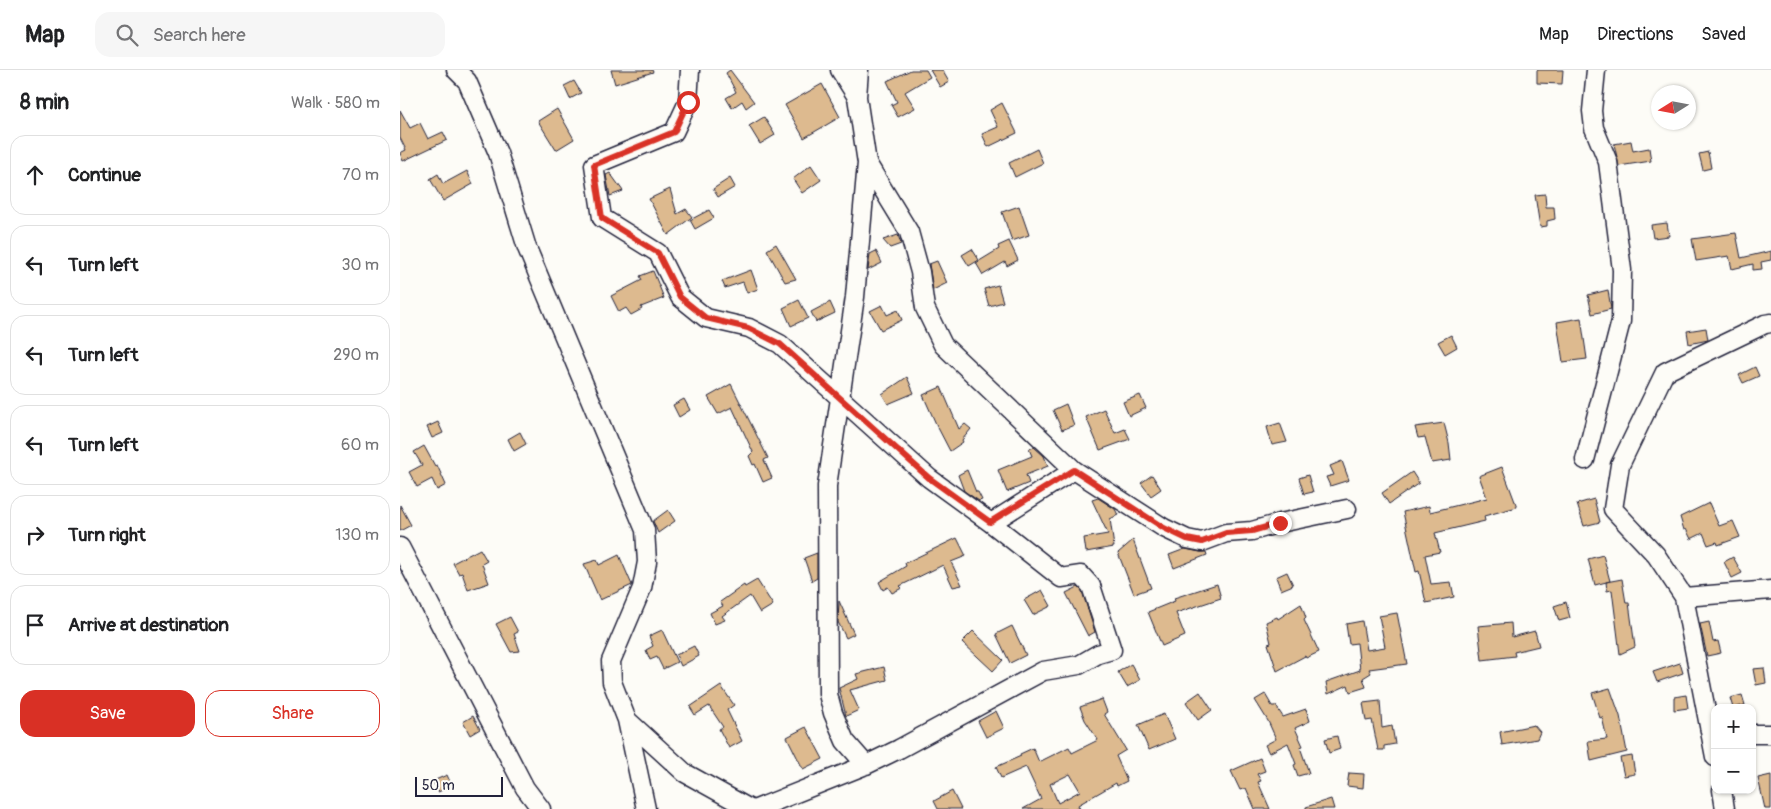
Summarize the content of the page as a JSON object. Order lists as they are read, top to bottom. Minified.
{"scale_bar":"50 m","north":"left","page":{"header":"Map","search":"Search here","nav":["Map","Directions","Saved"],"heading":["8 min","Walk · 580 m"],"list":[["Continue","70 m"],["Turn left","30 m"],["Turn left","290 m"],["Turn left","60 m"],["Turn right","130 m"],"Arrive at destination"],"buttons":["Save","Share"],"map_buttons":["+","−"],"scale":"50 m"}}
